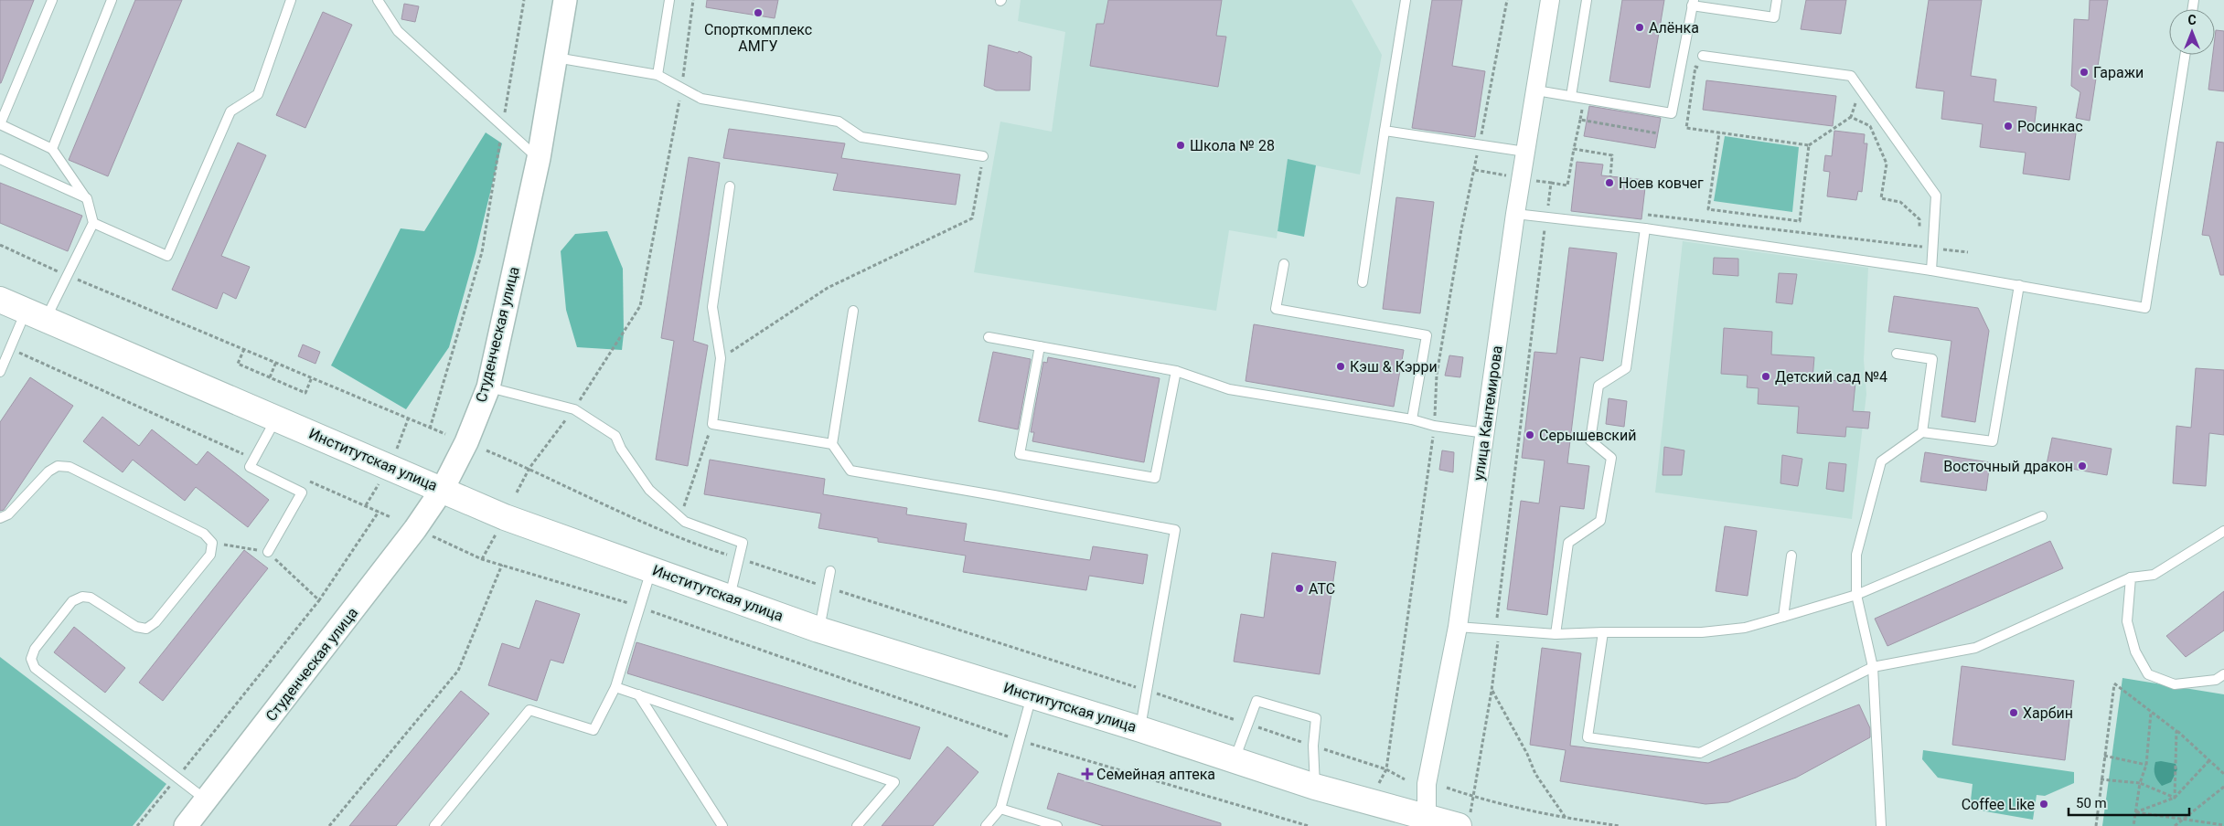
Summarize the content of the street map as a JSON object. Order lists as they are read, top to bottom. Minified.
{"streets":{"main road":["Институтская улица"],"street":["Студенческая улица","улица Кантемирова"]},"crossings":[["Студенческая улица","Институтская улица"],["улица Кантемирова","Институтская улица"]],"places":{"other":["Спорткомплекс АМГУ","Алёнка","Гаражи","Росинкас","Школа № 28","Ноев ковчег","Кэш & Кэрри","Детский сад №4","Серышевский","Восточный дракон","АТС","Харбин","Coffee Like"],"health":["Семейная аптека"]},"scale_bar":"50 m","north":"top"}
